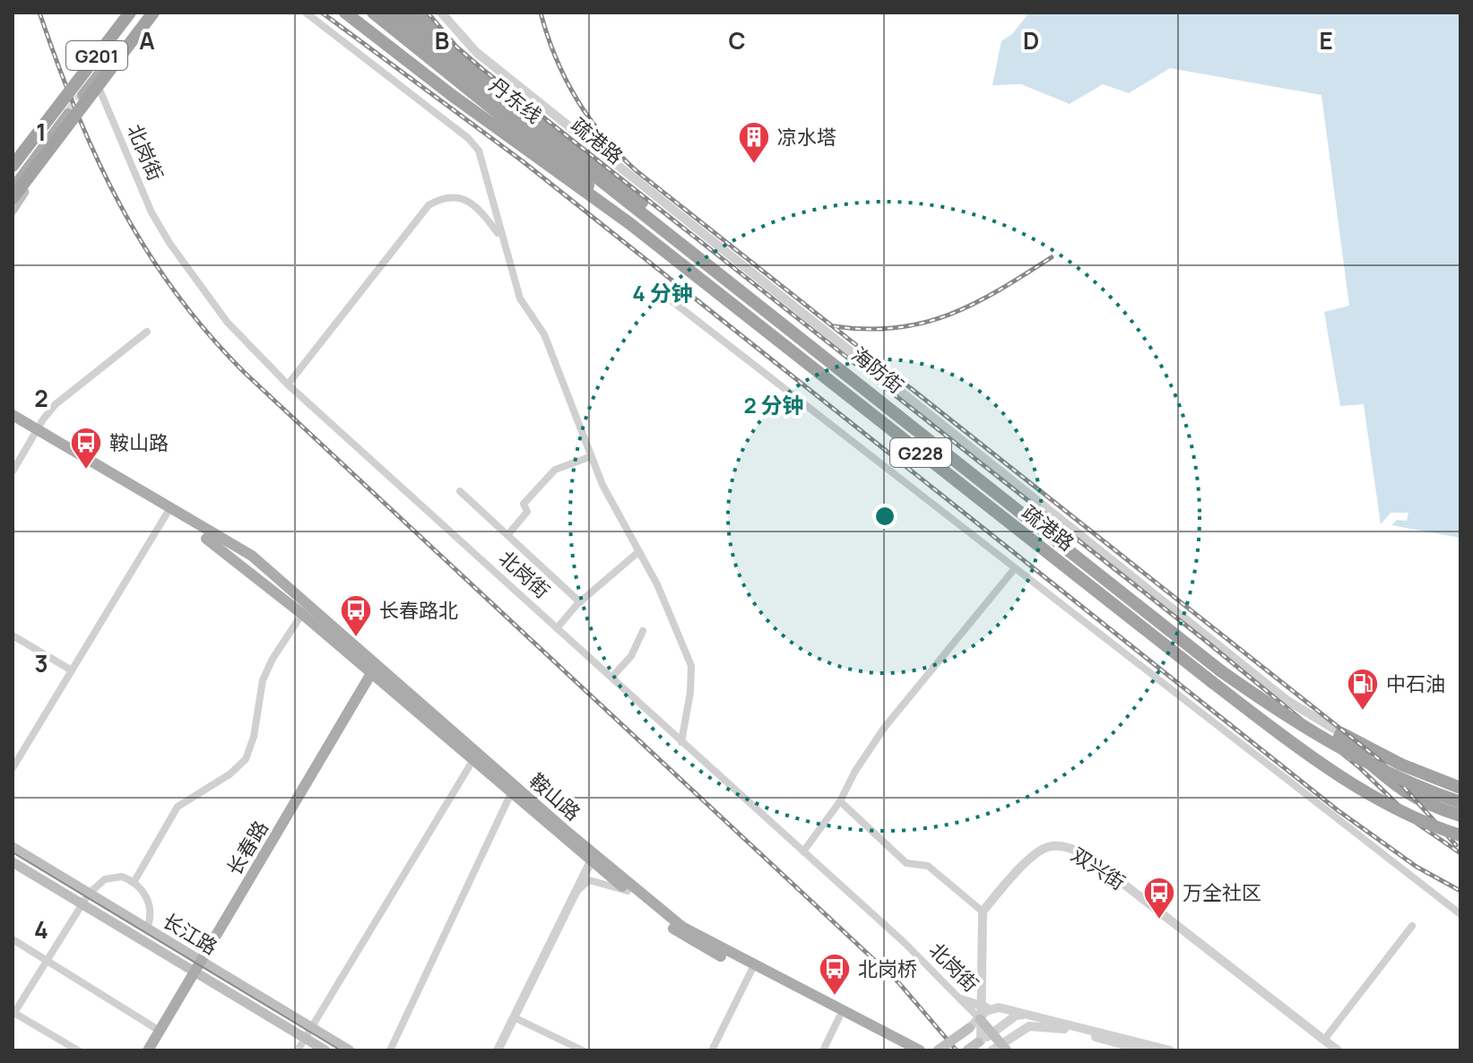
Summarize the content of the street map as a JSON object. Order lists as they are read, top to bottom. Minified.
{"streets":{"highway":["G201","丹东线","疏港路","G228"],"main road":["北岗街","鞍山路","长春路","长江路"],"street":["海防街","双兴街"]},"crossings":[["丹东线","疏港路"],["疏港路","G228"],["鞍山路","长春路"],["长春路","长江路"]],"places":{"building":["凉水塔"],"bus stop":["鞍山路","长春路北","万全社区","北岗桥"],"fuel station":["中石油"]},"grid":{"columns":["A","B","C","D","E"],"rows":["1","2","3","4"]},"rings":["4 分钟","2 分钟"]}
